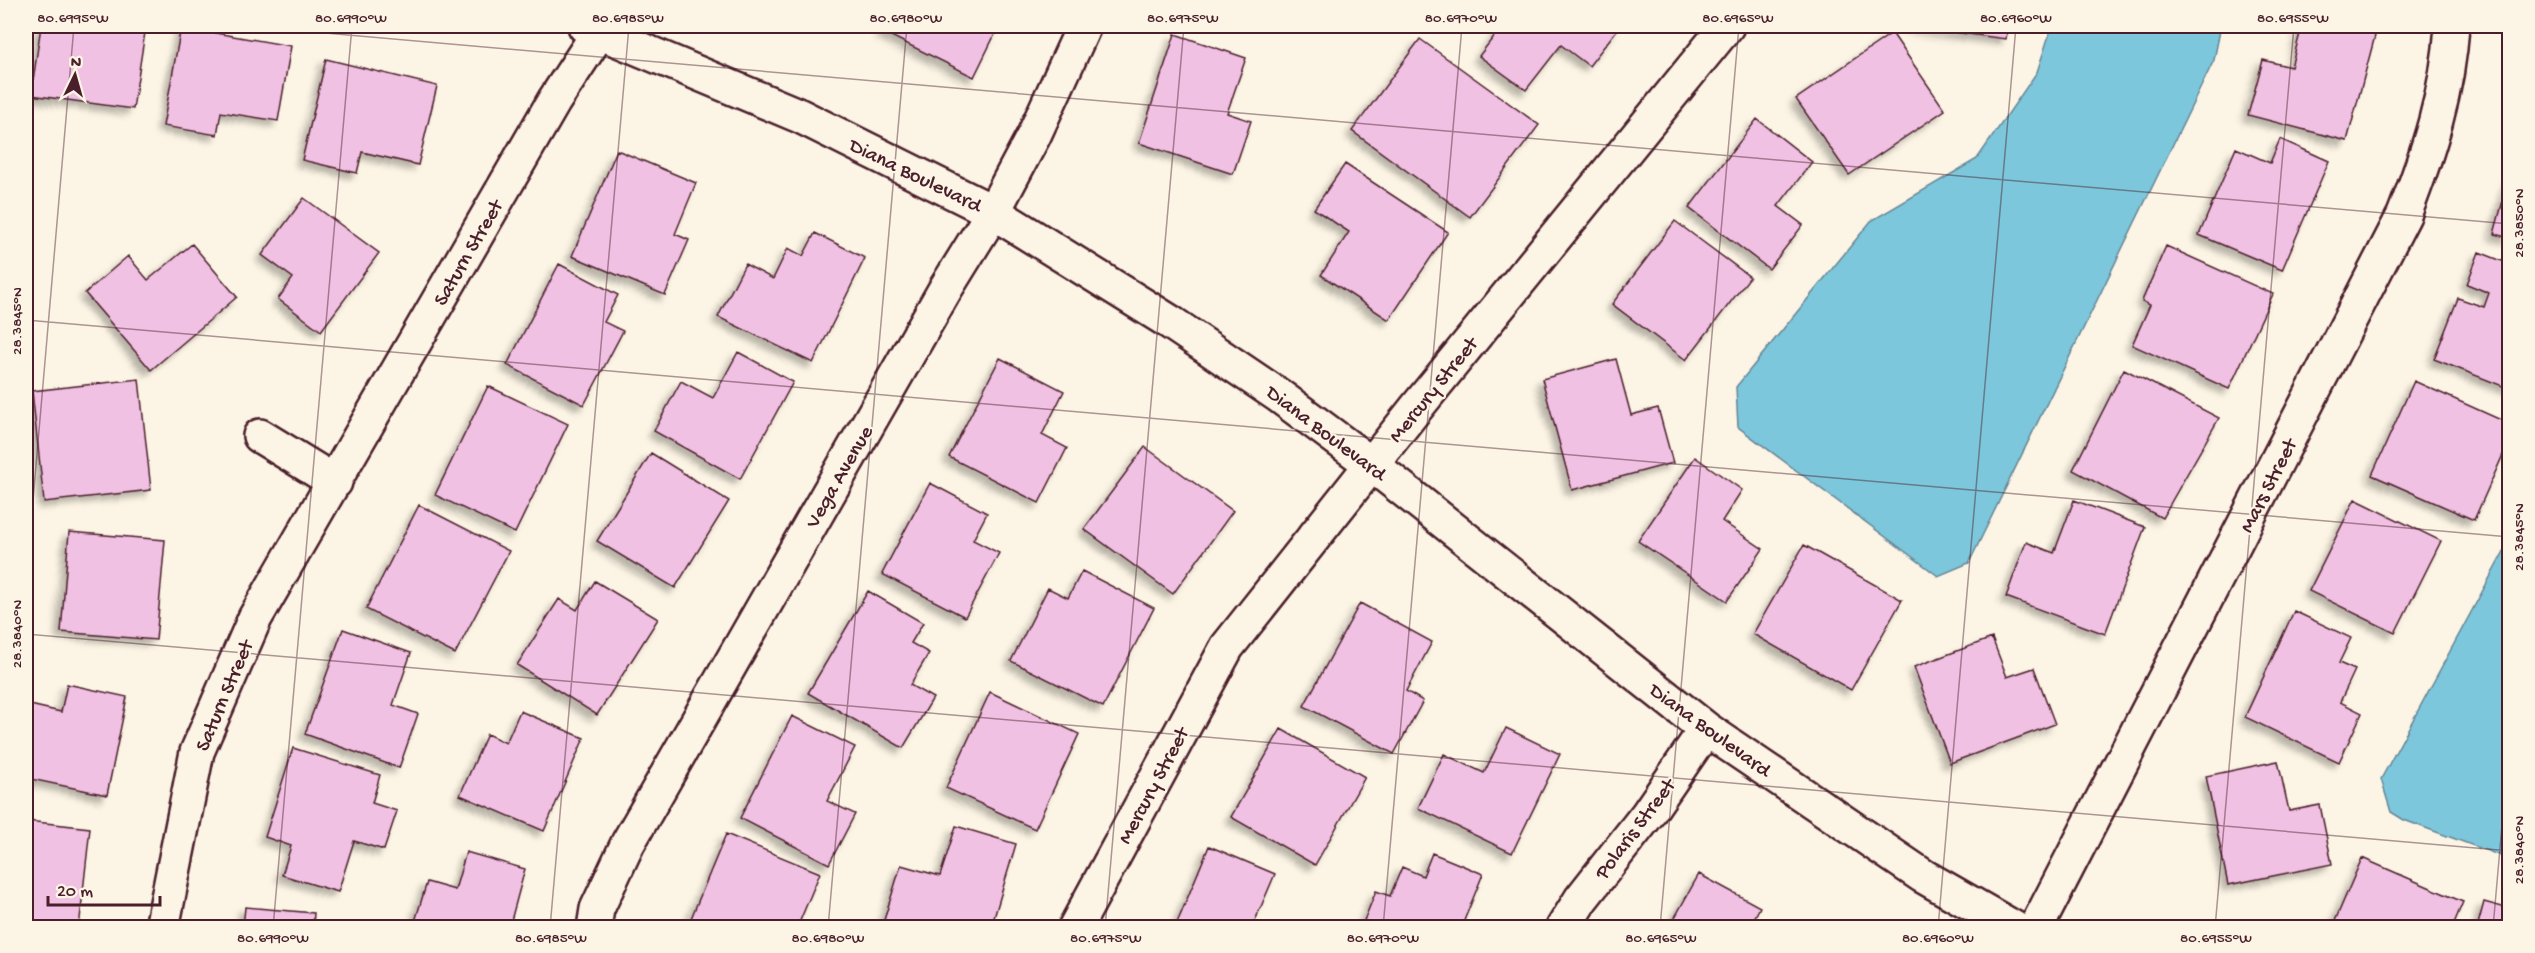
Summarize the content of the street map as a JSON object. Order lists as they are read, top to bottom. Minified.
{"streets":{"street":["Diana Boulevard","Saturn Street","Mercury Street","Vega Avenue","Mars Street","Polaris Street"]},"crossings":[["Diana Boulevard","Saturn Street"],["Diana Boulevard","Mercury Street"],["Diana Boulevard","Vega Avenue"],["Diana Boulevard","Polaris Street"]],"scale_bar":"20 m","north":"top","coordinates":["80.6995°W","80.6990°W","80.6985°W","80.6980°W","80.6975°W","80.6970°W","80.6965°W","80.6960°W","80.6955°W","28.3850°N","28.3845°N","28.3840°N"]}
